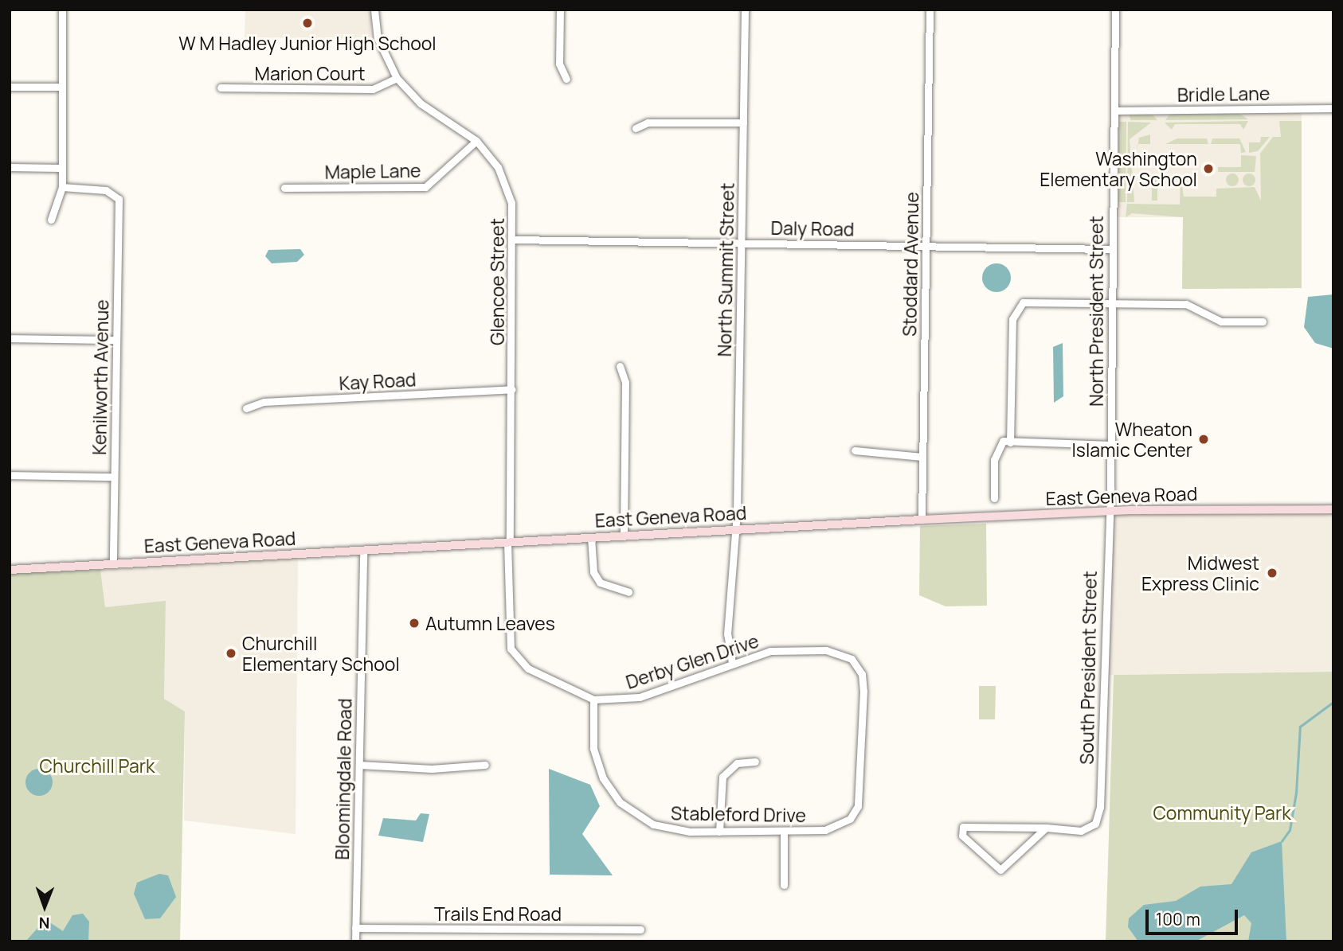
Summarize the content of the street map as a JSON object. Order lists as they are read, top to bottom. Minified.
{"streets":{"main road":["East Geneva Road"],"street":["Marion Court","Bridle Lane","Maple Lane","Daly Road","Stoddard Avenue","North Summit Street","Glencoe Street","North President Street","Kenilworth Avenue","Kay Road","Derby Glen Drive","South President Street","Bloomingdale Road","Stableford Drive","Trails End Road"]},"crossings":[["Marion Court","Glencoe Street"],["Bridle Lane","North President Street"],["Maple Lane","Glencoe Street"],["Daly Road","Stoddard Avenue"],["Daly Road","North Summit Street"],["Daly Road","Glencoe Street"],["Daly Road","North President Street"],["Stoddard Avenue","East Geneva Road"],["North Summit Street","East Geneva Road"],["North Summit Street","Derby Glen Drive"],["Glencoe Street","Kay Road"],["Glencoe Street","East Geneva Road"],["Glencoe Street","Derby Glen Drive"],["Glencoe Street","Stableford Drive"],["North President Street","East Geneva Road"],["North President Street","South President Street"],["Kenilworth Avenue","East Geneva Road"],["East Geneva Road","South President Street"],["East Geneva Road","Bloomingdale Road"],["Derby Glen Drive","Stableford Drive"],["Bloomingdale Road","Trails End Road"]],"parks":["Churchill Park","Community Park"],"places":["W M Hadley Junior High School","Washington Elementary School","Wheaton Islamic Center","Midwest Express Clinic","Autumn Leaves","Churchill Elementary School"],"scale_bar":"100 m","north":"bottom"}
